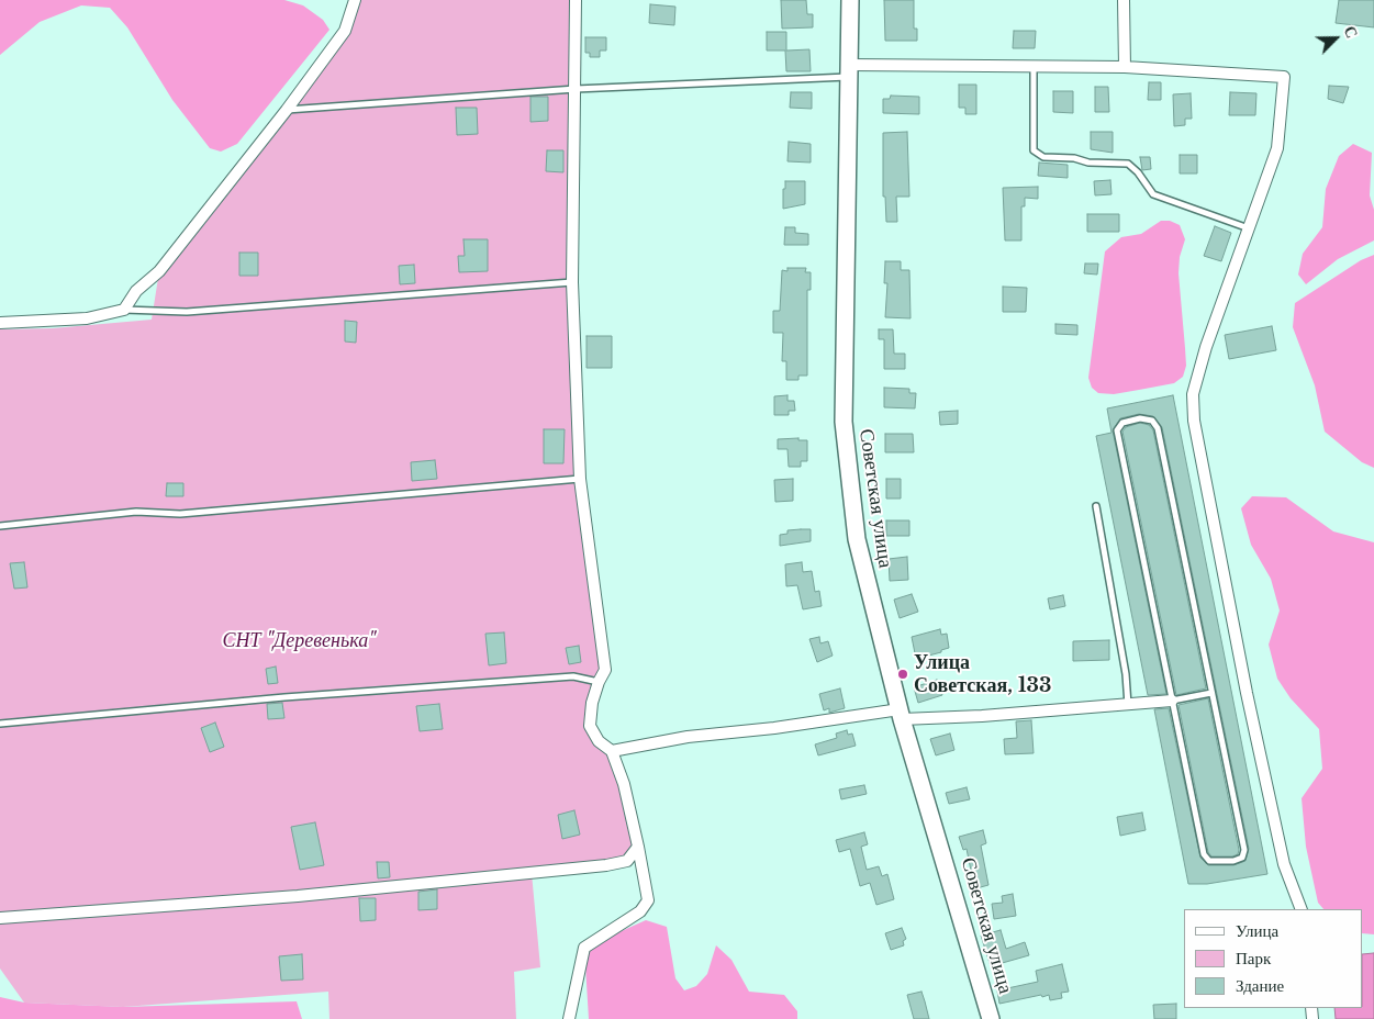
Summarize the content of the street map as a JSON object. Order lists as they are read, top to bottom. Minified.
{"streets":{"street":["Советская улица"]},"parks":["СНТ \"Деревенька\""],"places":["Улица Советская, 133"],"legend":["Улица","Парк","Здание"],"north":"top right"}
